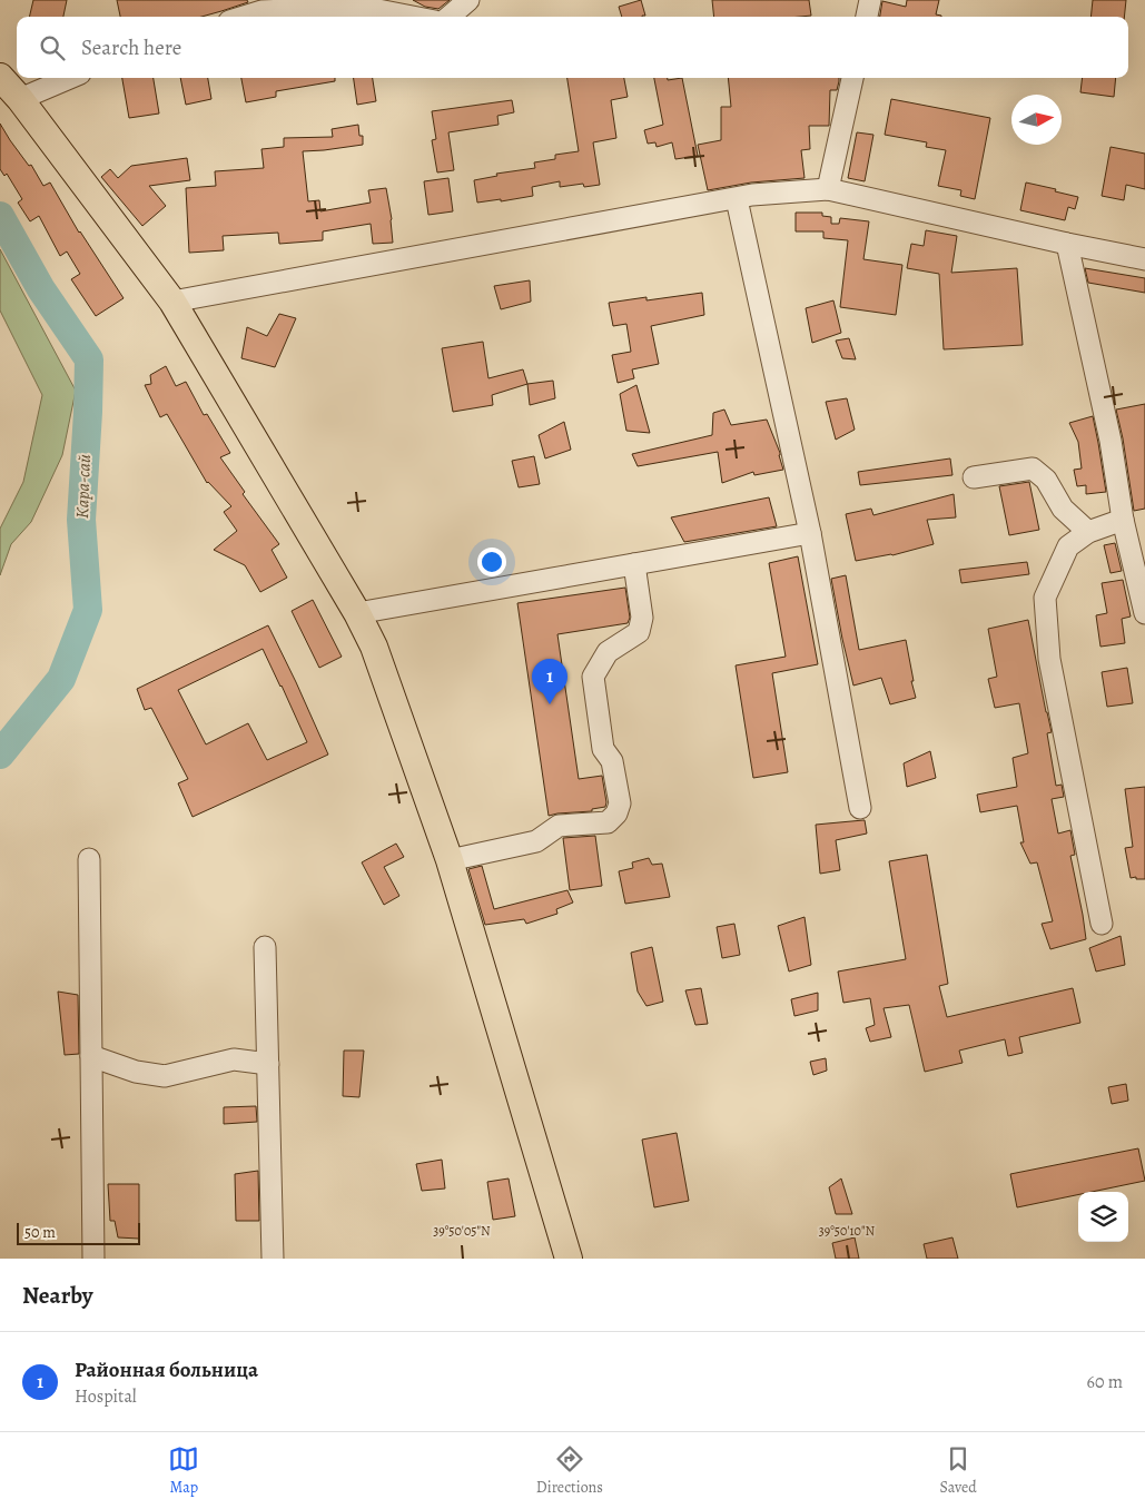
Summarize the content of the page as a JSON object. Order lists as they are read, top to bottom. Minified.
{"water":["Кара-сай"],"scale_bar":"50 m","north":"right","page":{"search":"Search here","pins":"1","scale":"50 m","heading":"Nearby","list":[{"mark":"1","name":"Районная больница","note":"Hospital","value":"60 m"}],"nav":["Map","Directions","Saved"]},"coordinates":["39°50'05\"N","39°50'10\"N"]}
